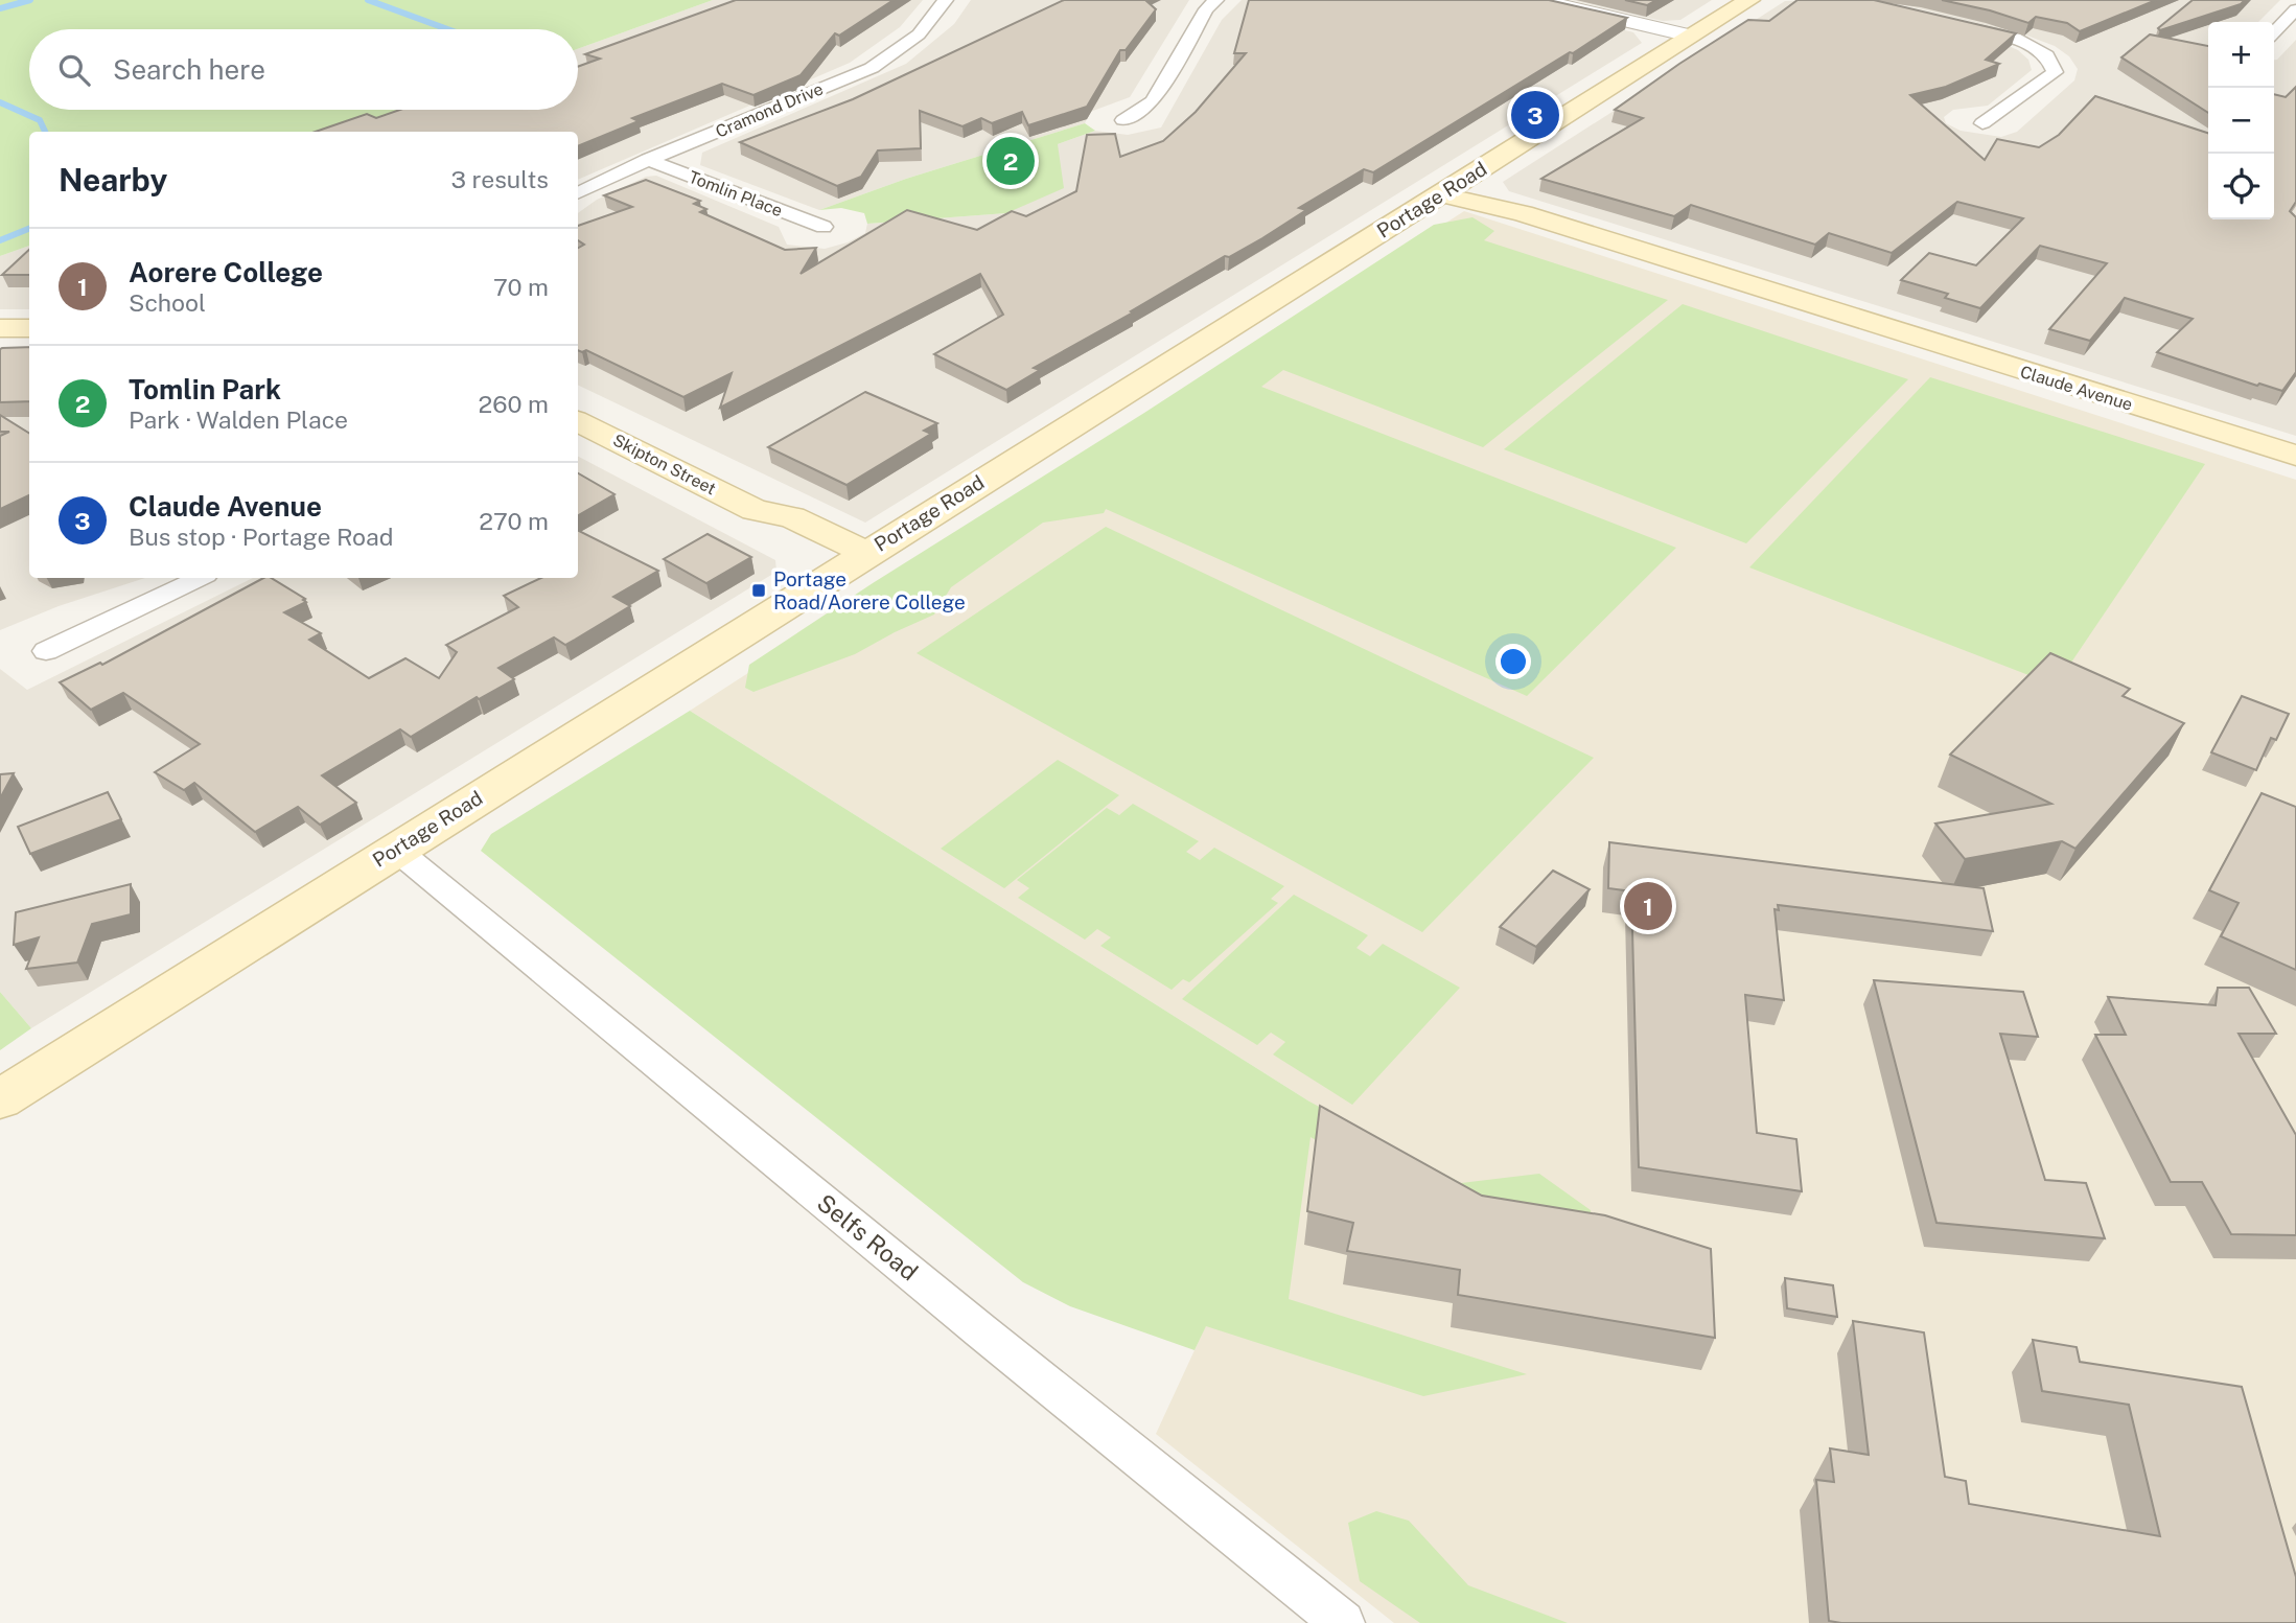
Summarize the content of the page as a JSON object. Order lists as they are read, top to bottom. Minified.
{"streets":{"main road":["Portage Road","Claude Avenue","Skipton Street"],"street":["Cramond Drive","Tomlin Place","Selfs Road"]},"crossings":[["Cramond Drive","Tomlin Place"],["Portage Road","Claude Avenue"],["Portage Road","Skipton Street"],["Portage Road","Selfs Road"]],"places":{"transit":["Portage Road/Aorere College"]},"page":{"map_buttons":["+","−"],"search":"Search here","pins":["3","2","1"],"heading":["Nearby","3 results"],"list":[{"mark":"1","name":"Aorere College","note":"School","value":"70 m"},{"mark":"2","name":"Tomlin Park","note":"Park · Walden Place","value":"260 m"},{"mark":"3","name":"Claude Avenue","note":"Bus stop · Portage Road","value":"270 m"}]}}
